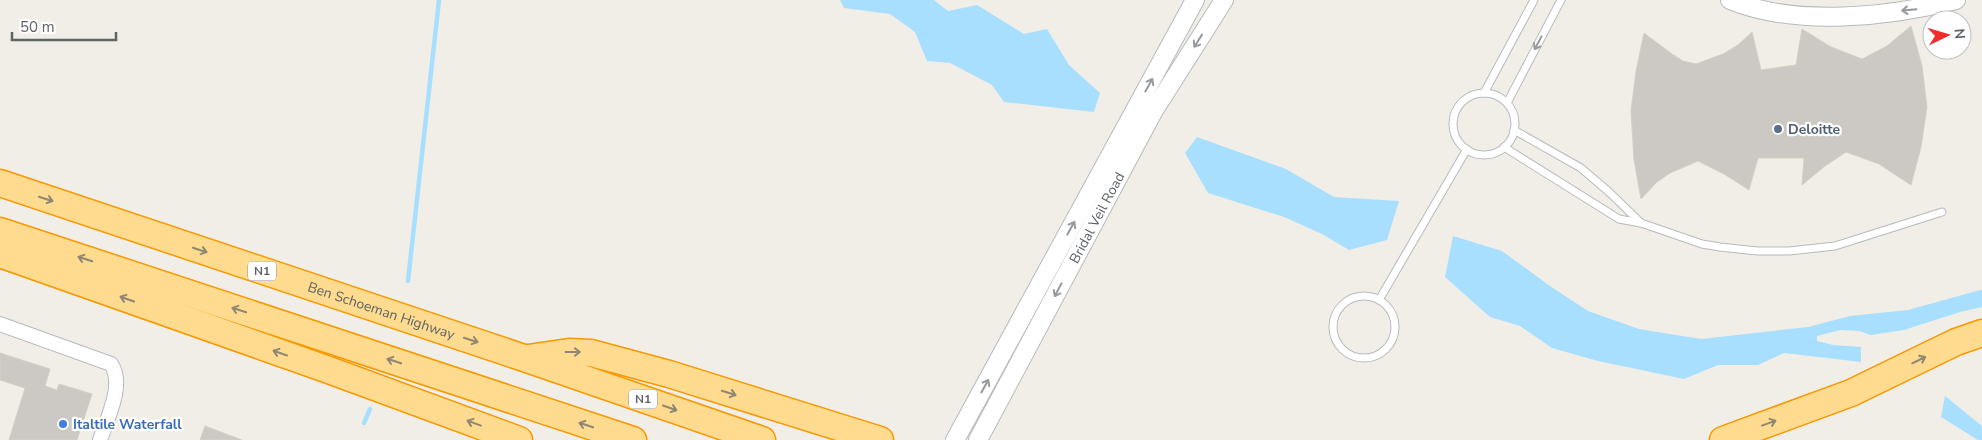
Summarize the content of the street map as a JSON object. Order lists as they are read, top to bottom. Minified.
{"streets":{"highway":["N1","Ben Schoeman Highway"],"street":["Bridal Veil Road"]},"places":["Deloitte","Italtile Waterfall"],"scale_bar":"50 m","north":"right"}
